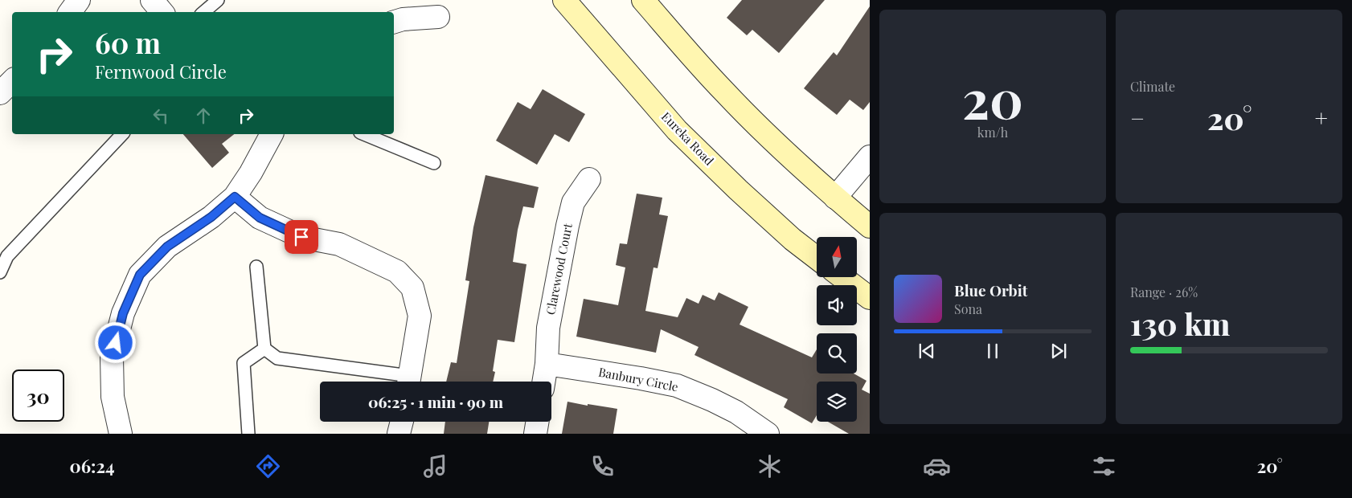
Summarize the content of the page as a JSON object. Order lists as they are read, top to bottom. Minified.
{"streets":{"main road":["Eureka Road"],"street":["Clarewood Court","Banbury Circle"]},"crossings":[["Clarewood Court","Banbury Circle"]],"north":"top","page":{"tile":[["20","km/h"],"Climate",["Range · 26%","130 km"]],"turn":["60 m","Fernwood Circle"],"heat":["−","20°","+"],"song":["Blue Orbit","Sona"],"limit":"30","trip":"06:25 · 1 min · 90 m","tabs":["06:24","20°"]}}
